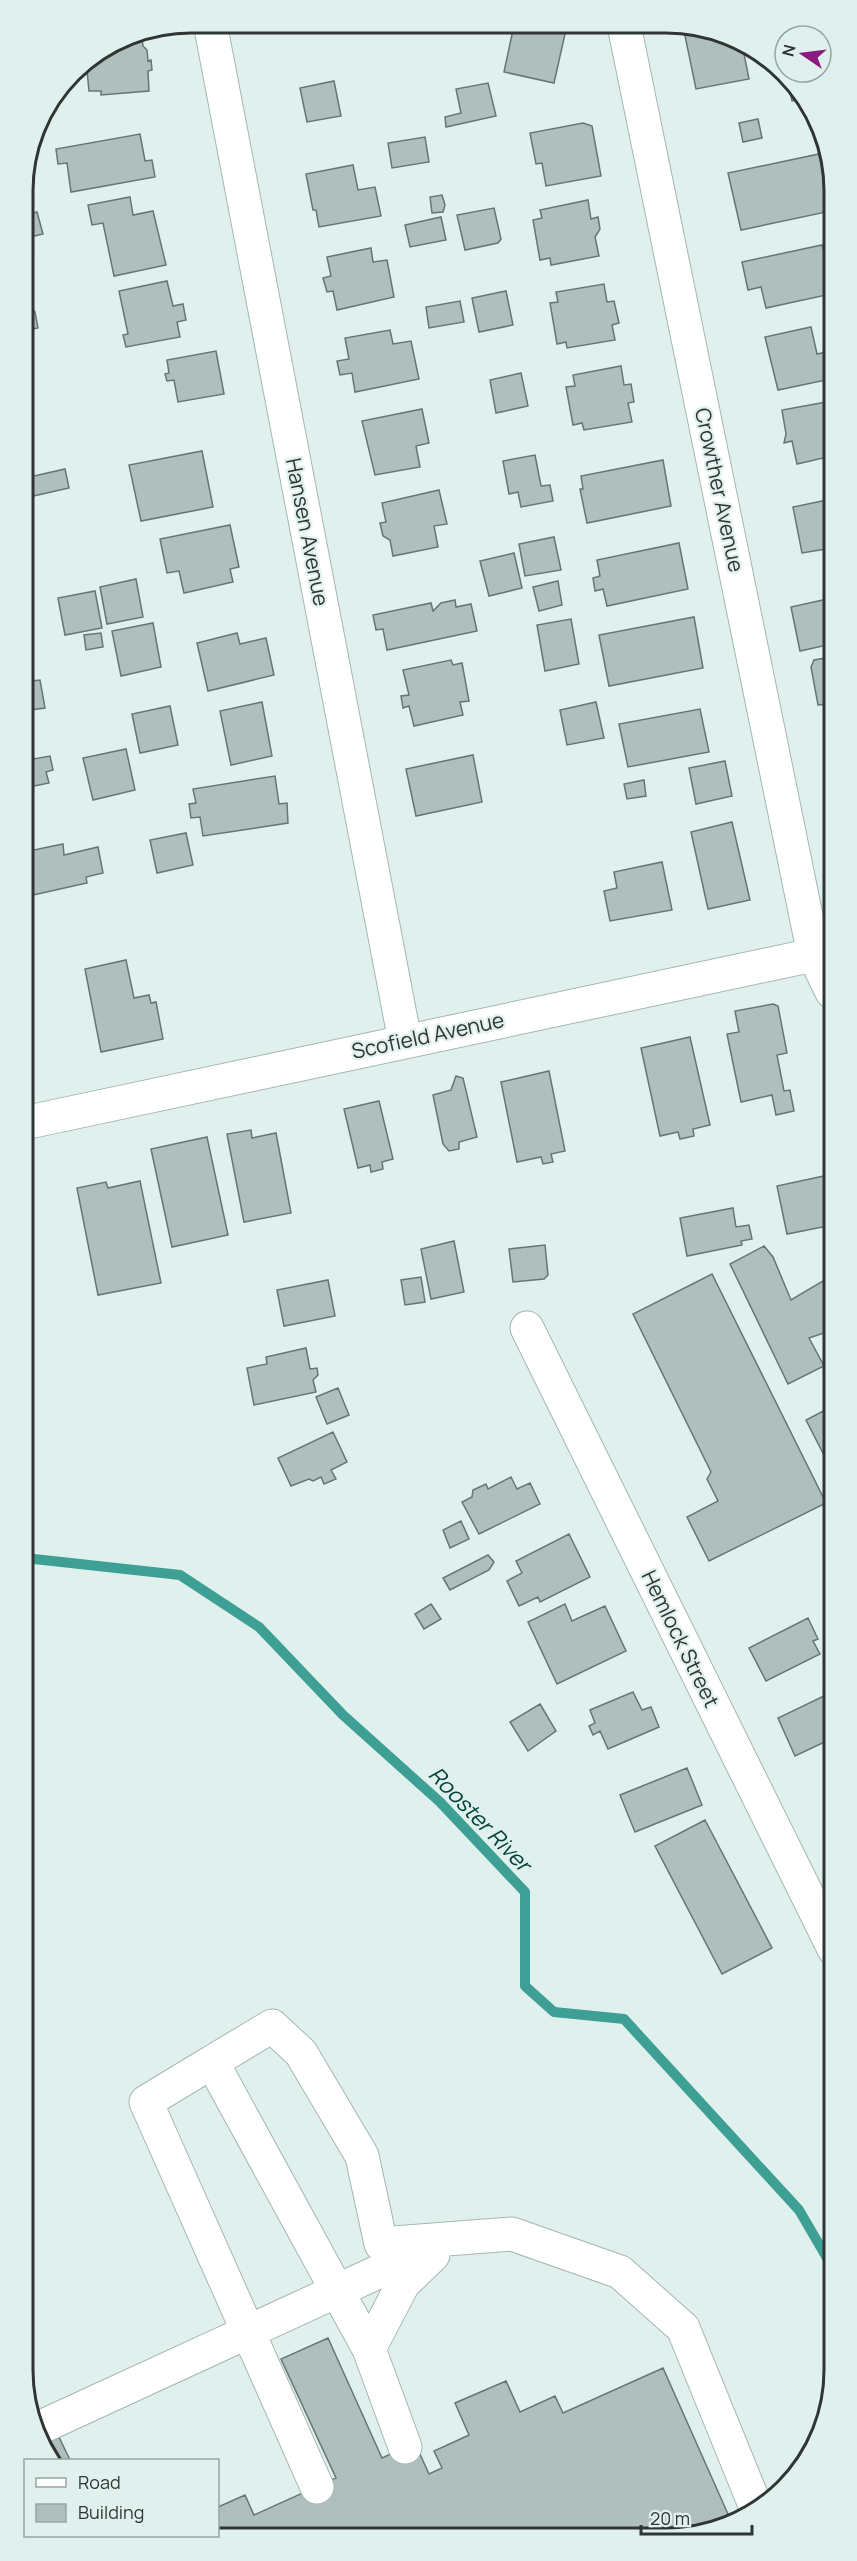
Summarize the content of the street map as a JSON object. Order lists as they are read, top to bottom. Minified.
{"streets":{"street":["Crowther Avenue","Hansen Avenue","Scofield Avenue","Hemlock Street"]},"crossings":[["Crowther Avenue","Scofield Avenue"],["Hansen Avenue","Scofield Avenue"]],"water":["Rooster River"],"legend":["Road","Building"],"scale_bar":"20 m","north":"left"}
